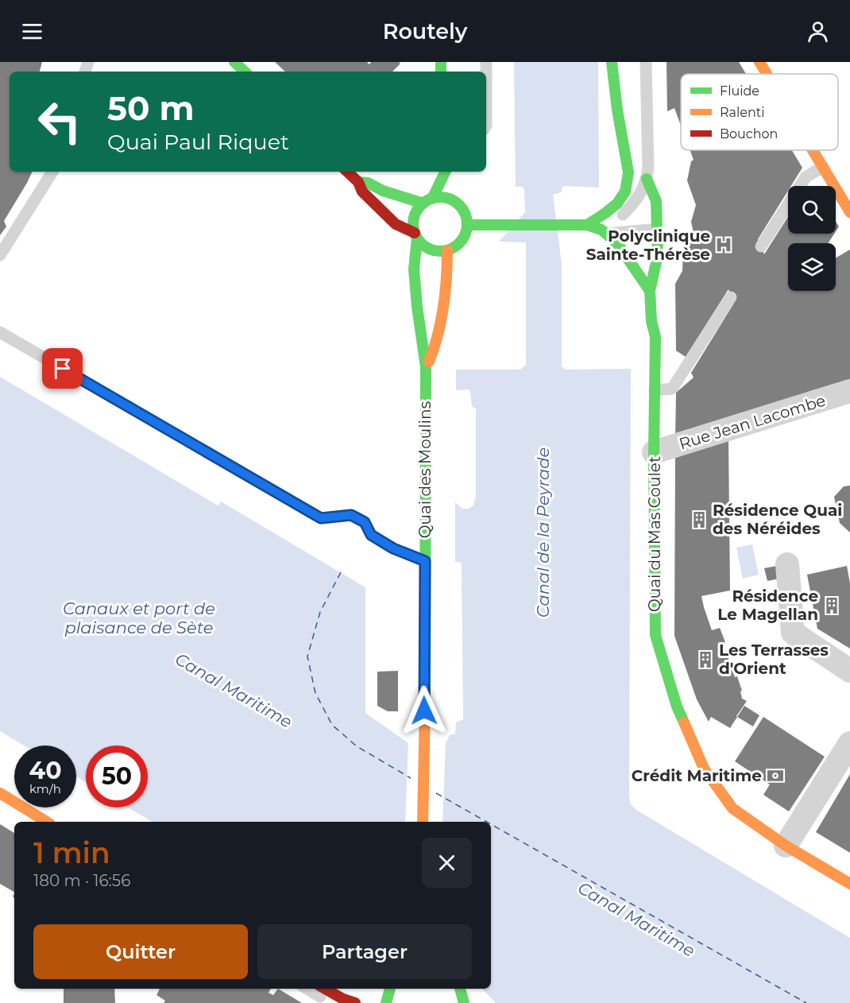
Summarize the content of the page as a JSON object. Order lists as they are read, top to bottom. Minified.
{"streets":{"main road":["Quai des Moulins","Quai du Mas Coulet"],"street":["Rue Jean Lacombe"]},"crossings":[["Rue Jean Lacombe","Quai du Mas Coulet"]],"water":["Canal de la Peyrade","Canaux et port de plaisance de Sète","Canal Maritime"],"places":{"hospital":["Polyclinique Sainte-Thérèse"],"building":["Résidence Quai des Néréides","Résidence Le Magellan","Les Terrasses d'Orient"],"bank":["Crédit Maritime"]},"legend":["Fluide","Ralenti","Bouchon"],"page":{"header":"Routely","turn":["50 m","Quai Paul Riquet"],"speed":"40 km/h","limit":"50","heading":["1 min","180 m · 16:56"],"buttons":["Quitter","Partager"]}}
